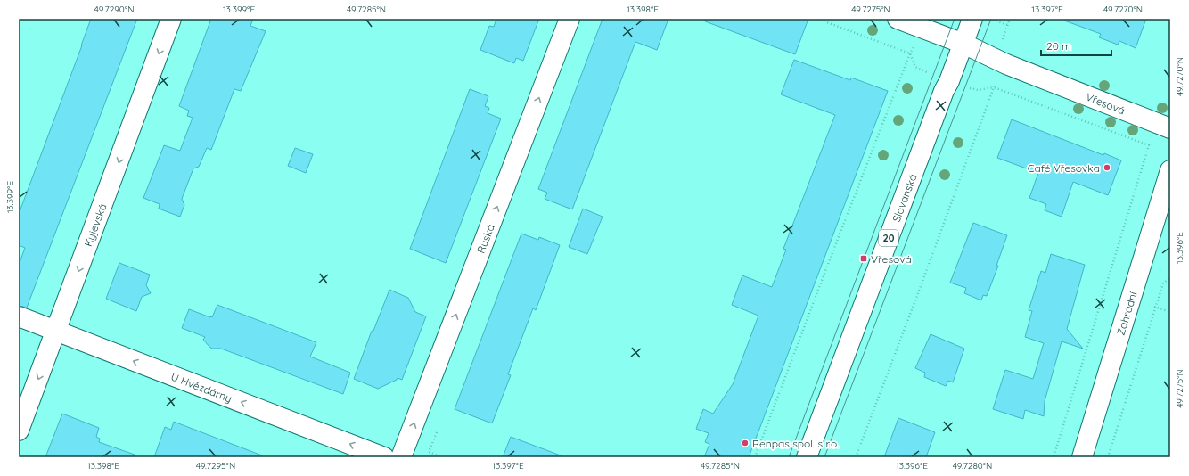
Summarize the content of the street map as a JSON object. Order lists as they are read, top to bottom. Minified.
{"streets":{"street":["Vřesová","Slovanská","Kyjevská","Ruská","20","Zahradní","U Hvězdárny"]},"crossings":[["Vřesová","Slovanská"],["Kyjevská","U Hvězdárny"]],"one_way":["Kyjevská","Ruská","U Hvězdárny"],"places":{"other":["Café Vřesovka","Renpas spol. s r.o."],"transit":["Vřesová"]},"scale_bar":"20 m","coordinates":["49.7290°N","13.399°E","49.7285°N","13.398°E","49.7275°N","13.397°E","49.7270°N","13.396°E","49.7295°N","49.7280°N"]}
